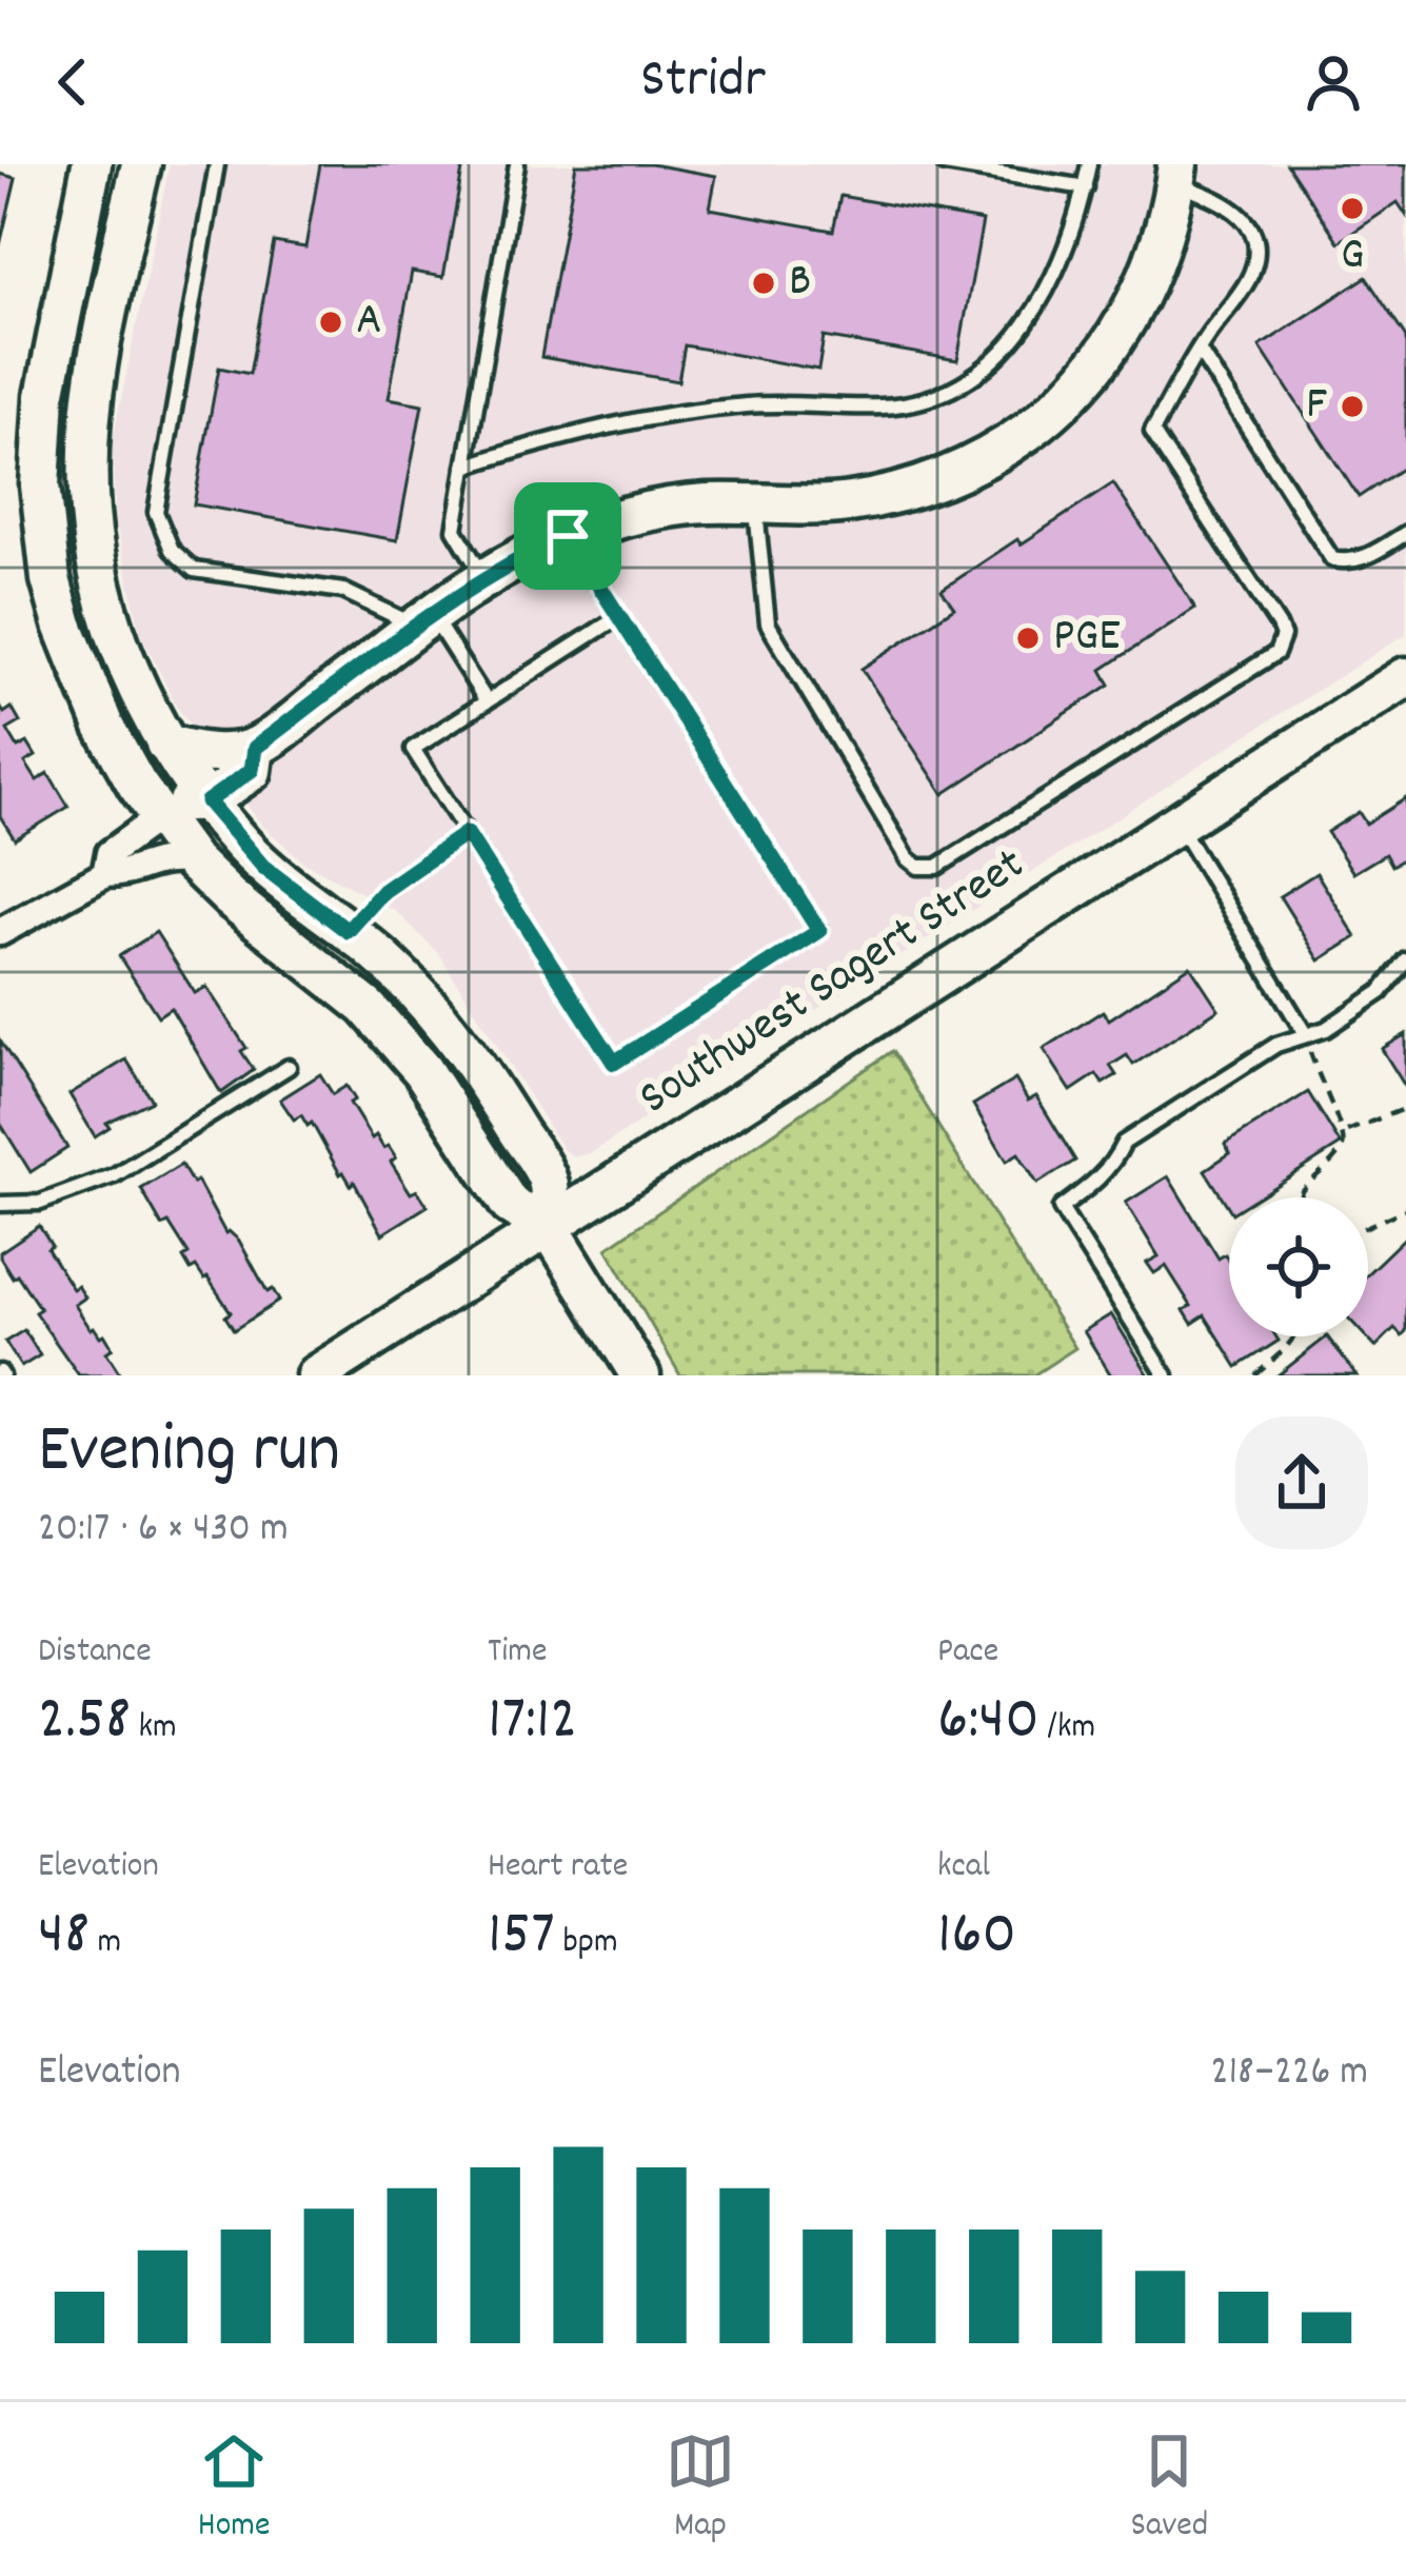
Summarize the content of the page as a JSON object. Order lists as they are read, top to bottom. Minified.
{"streets":{"street":["Southwest Sagert Street"]},"places":["G","B","A","F","PGE"],"page":{"header":"Stridr","heading":["Evening run","20:17 · 6 × 430 m"],"stats":[["Distance","2.58 km"],["Time","17:12"],["Pace","6:40 /km"],["Elevation","48 m"],["Heart rate","157 bpm"],["kcal","160"]],"chart":["Elevation","218–226 m"],"tabs":["Home","Map","Saved"]}}
